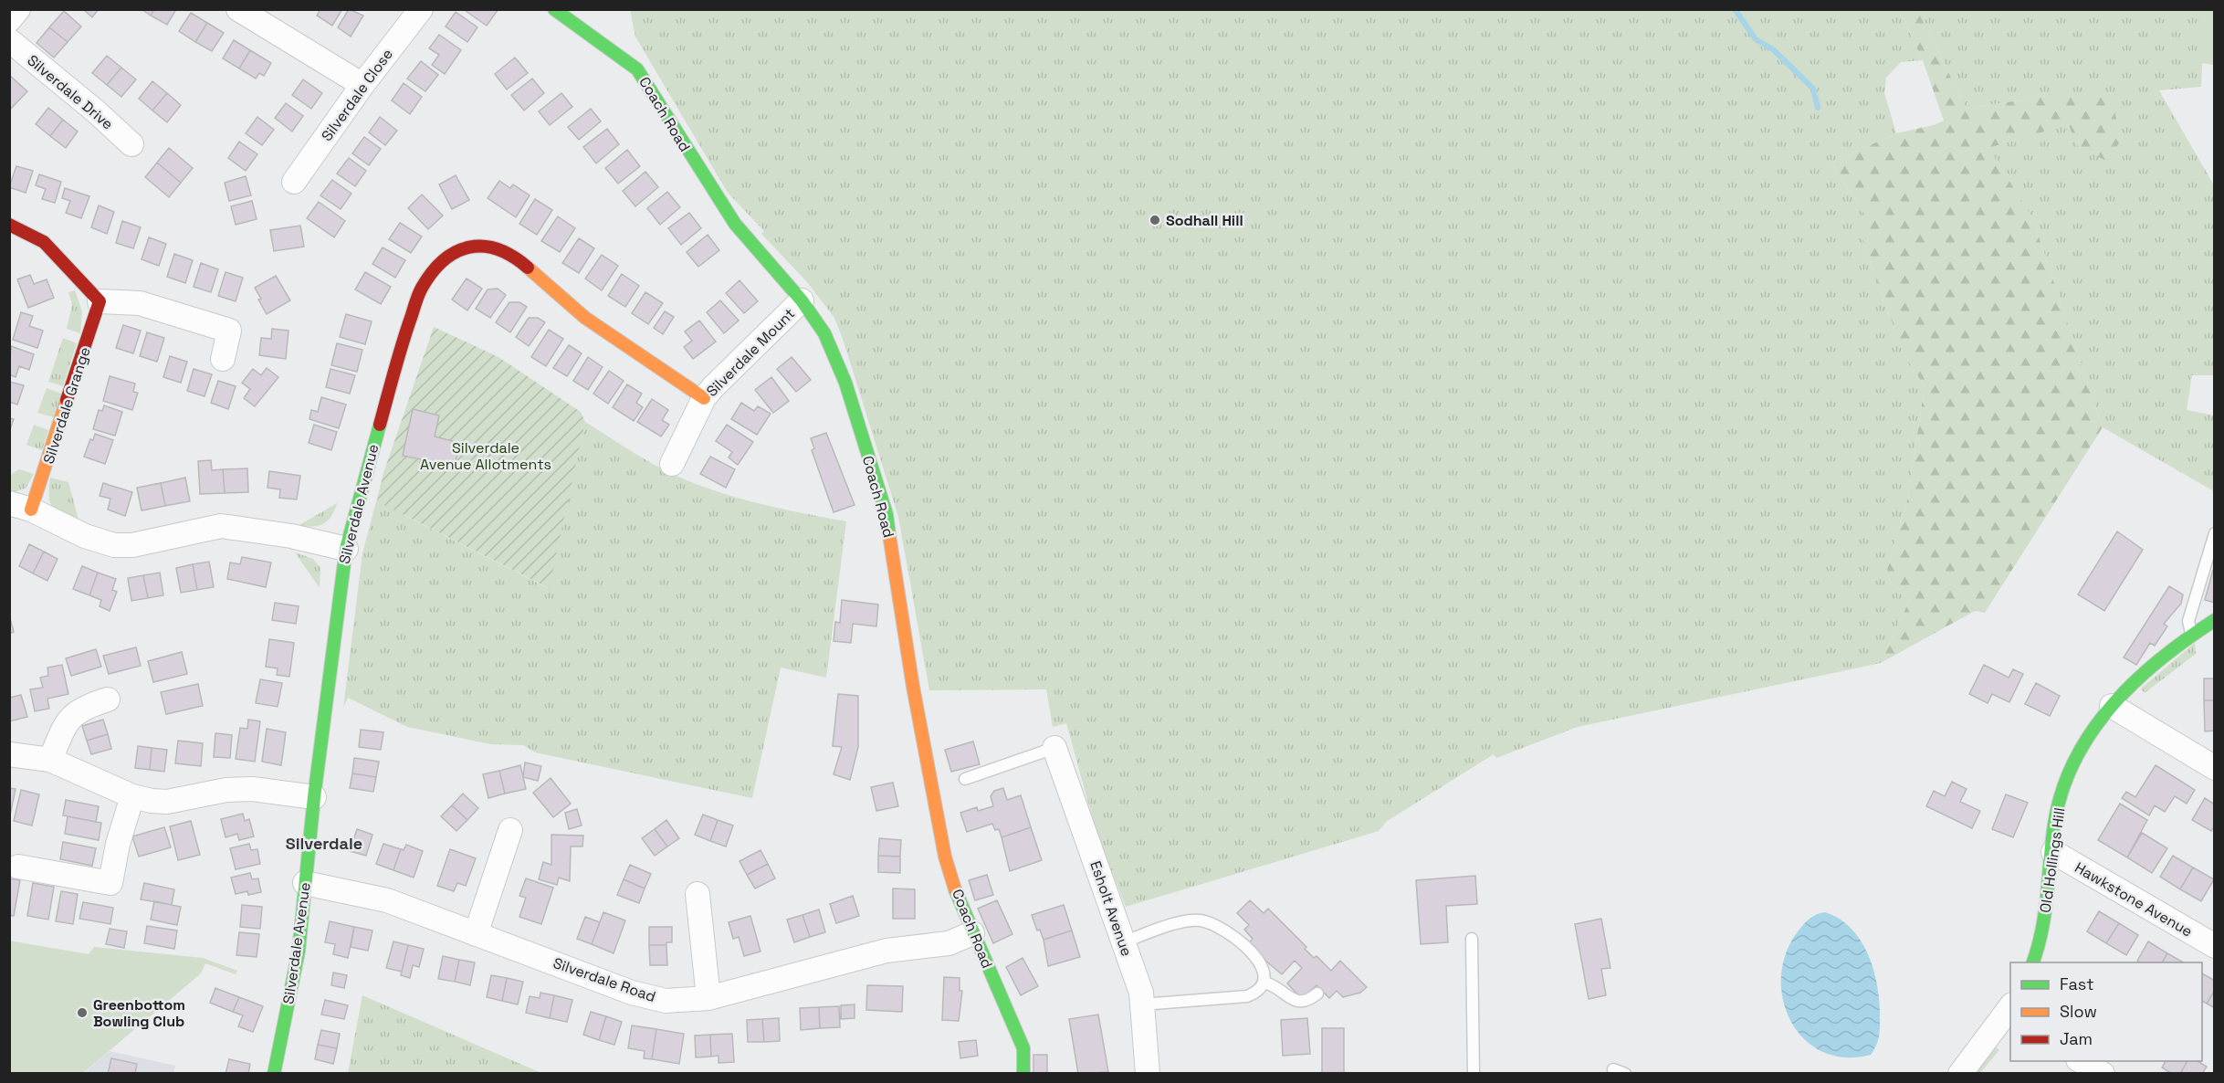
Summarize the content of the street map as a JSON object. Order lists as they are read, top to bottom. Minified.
{"streets":{"street":["Silverdale Drive","Silverdale Close","Coach Road","Silverdale Mount","Silverdale Grange","Silverdale Avenue","Old Hollings Hill","Hawkstone Avenue","Esholt Avenue","Silverdale Road"]},"crossings":[["Coach Road","Silverdale Mount"],["Coach Road","Silverdale Road"],["Silverdale Mount","Silverdale Avenue"],["Silverdale Avenue","Silverdale Road"],["Old Hollings Hill","Hawkstone Avenue"]],"districts":["Silverdale"],"parks":["Silverdale Avenue Allotments"],"places":["Sodhall Hill","Greenbottom Bowling Club"],"legend":["Fast","Slow","Jam"]}
